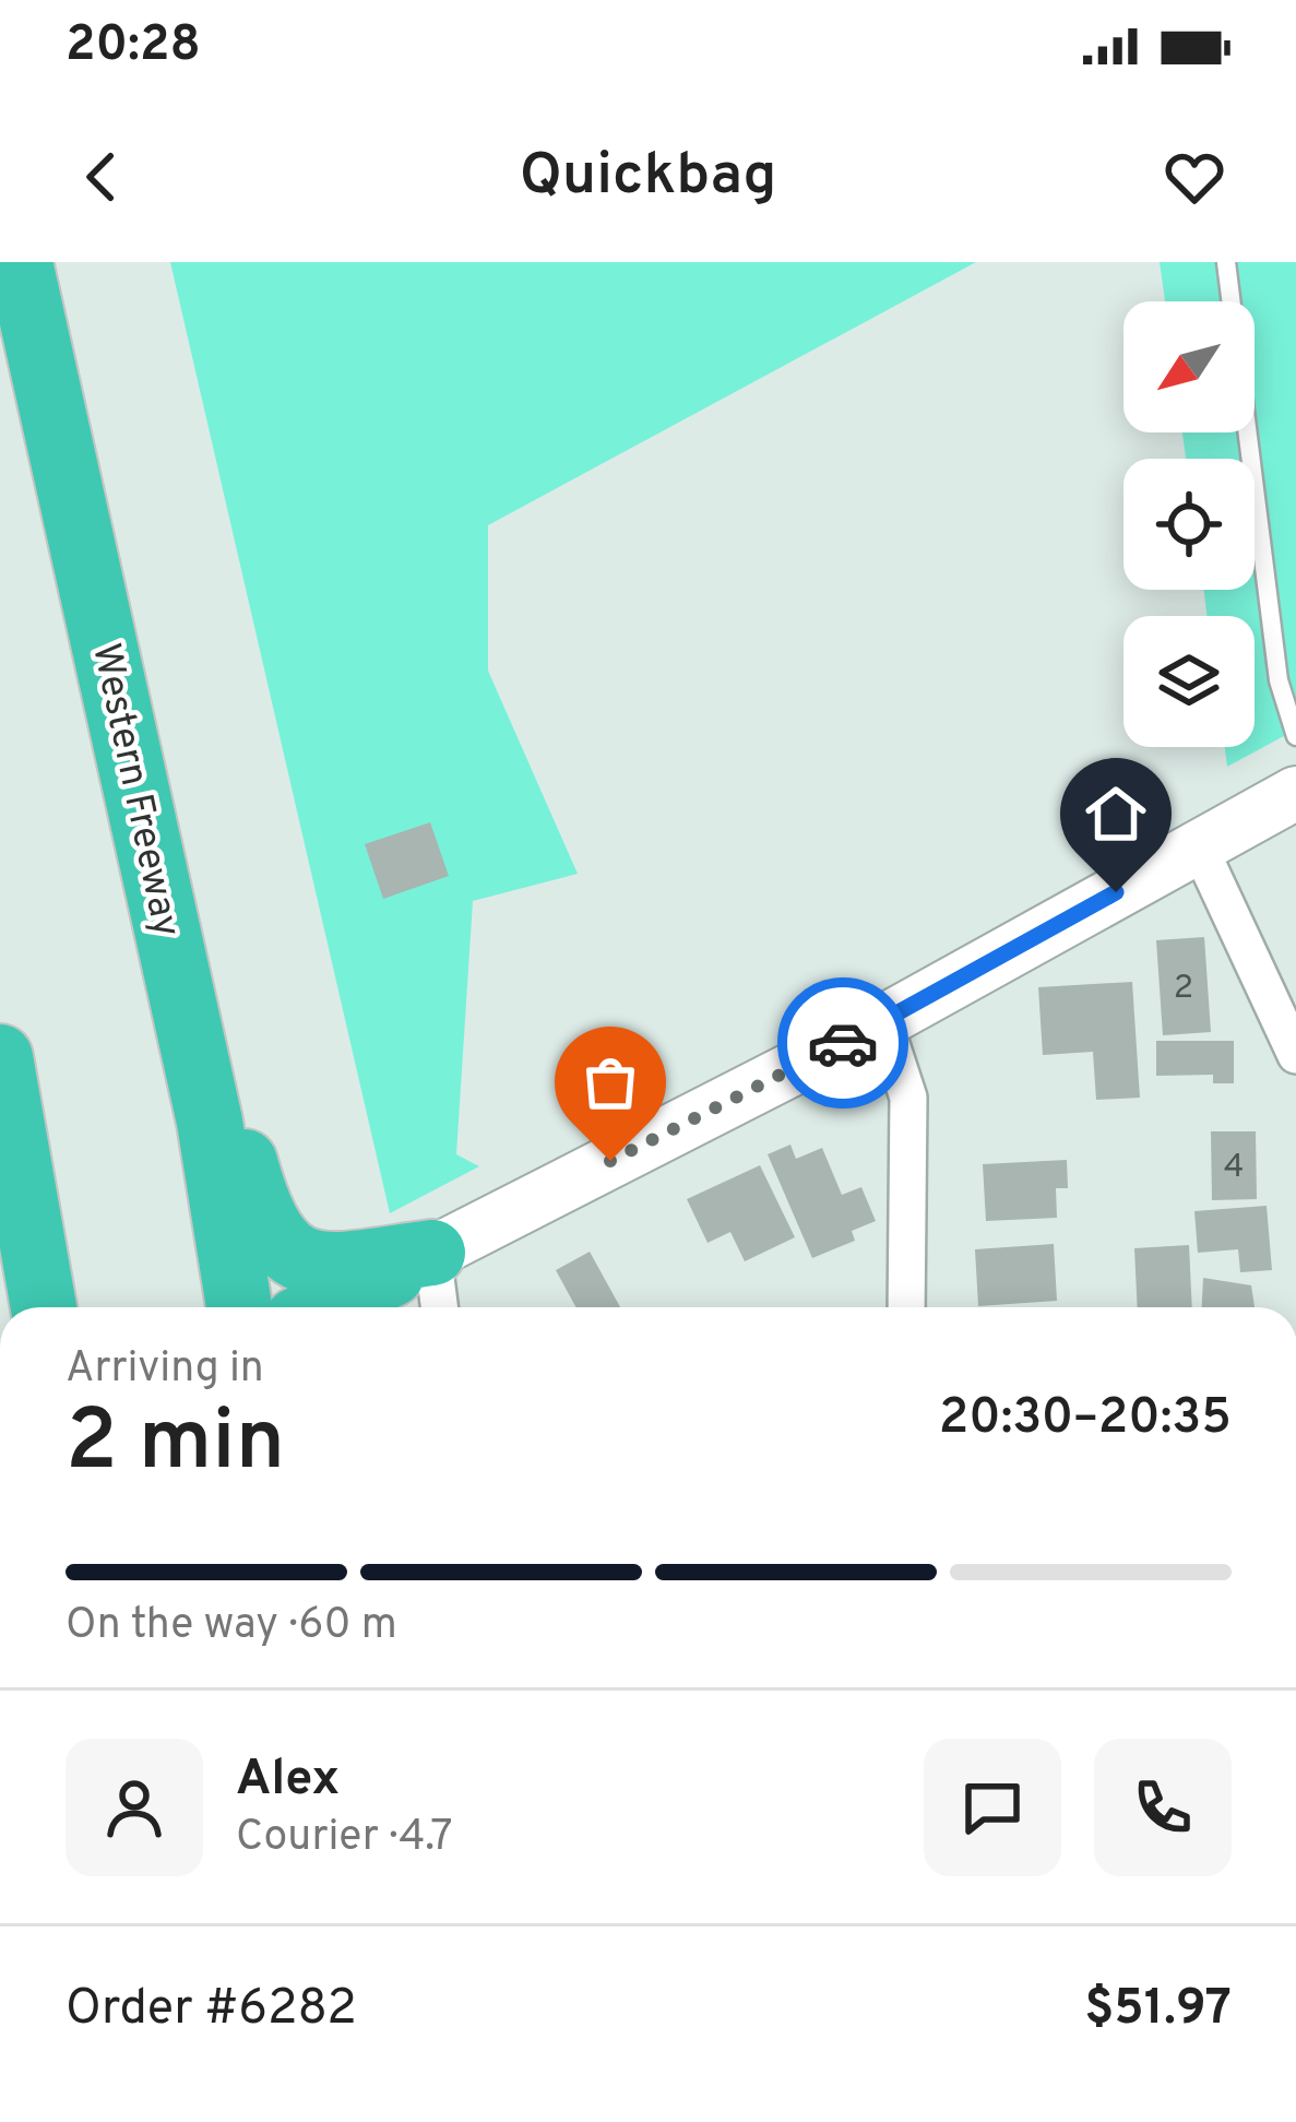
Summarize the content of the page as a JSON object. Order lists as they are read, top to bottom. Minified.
{"streets":{"highway":["Western Freeway"]},"house_numbers":["2","4"],"north":"bottom left","page":{"status":"20:28","header":"Quickbag","heading":["2 min","Arriving in","20:30–20:35"],"panel":["Alex","Courier · 4.7","Order #6282","$51.97"],"bar":"On the way · 60 m"}}
